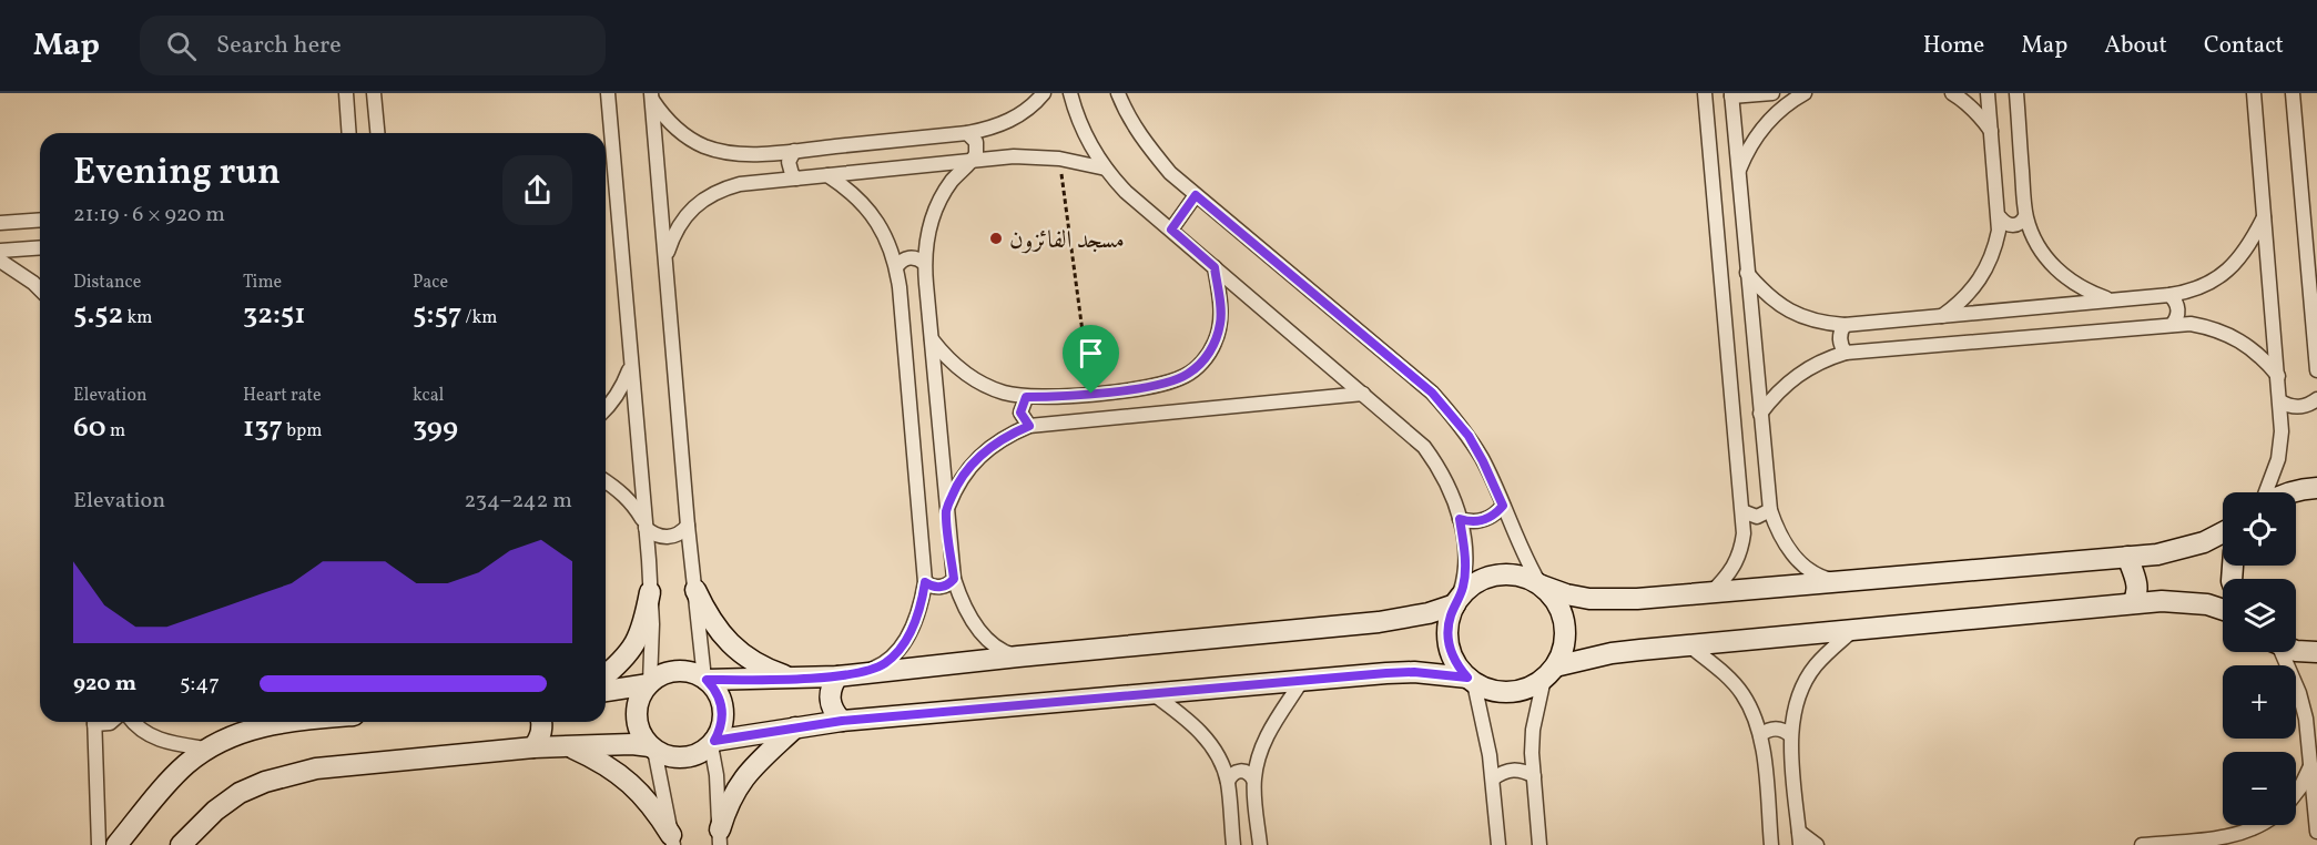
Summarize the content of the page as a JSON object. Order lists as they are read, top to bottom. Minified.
{"places":["مسجد الفائزون"],"page":{"header":"Map","search":"Search here","nav":["Home","Map","About","Contact"],"heading":["Evening run","21:19 · 6 × 920 m"],"stats":[["Distance","5.52 km"],["Time","32:51"],["Pace","5:57 /km"],["Elevation","60 m"],["Heart rate","137 bpm"],["kcal","399"]],"chart":["Elevation","234–242 m"],"map_buttons":["+","−"],"list":[{"name":"920 m","note":"5:47"}]}}
